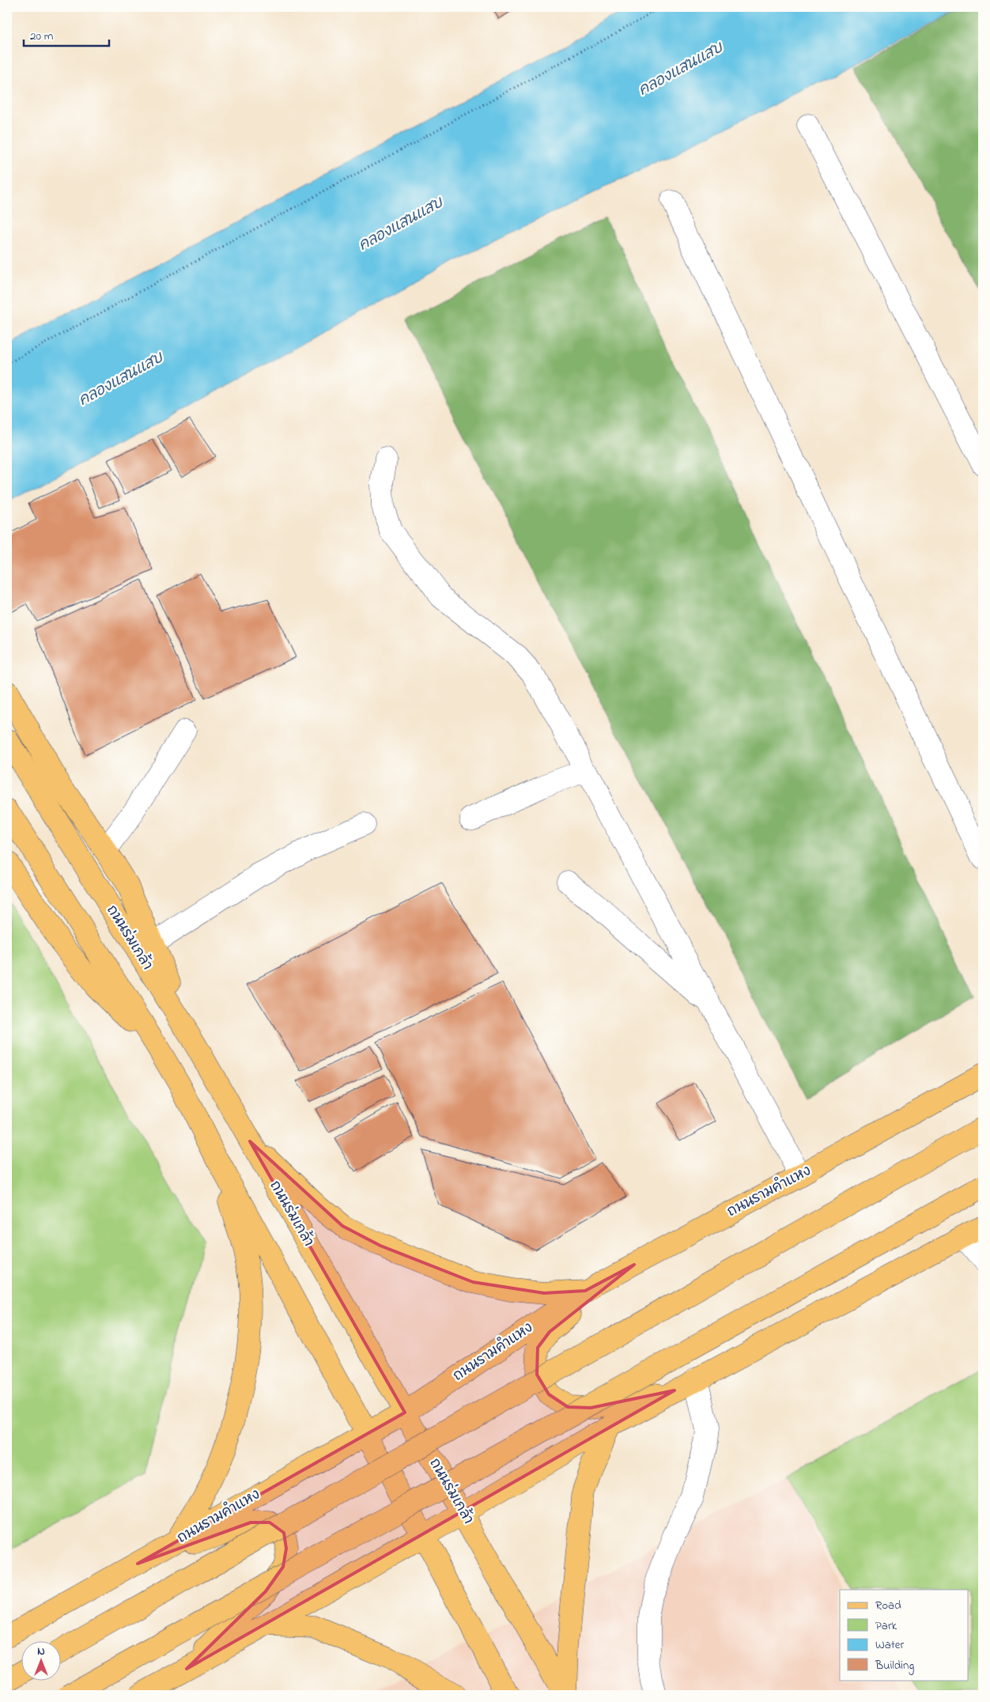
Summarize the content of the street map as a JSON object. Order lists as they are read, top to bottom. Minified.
{"streets":{"main road":["ถนนร่มเกล้า","ถนนรามคำแหง"]},"crossings":[["ถนนร่มเกล้า","ถนนรามคำแหง"]],"water":["คลองแสนแสบ"],"legend":["Road","Park","Water","Building"],"scale_bar":"20 m","north":"top"}
